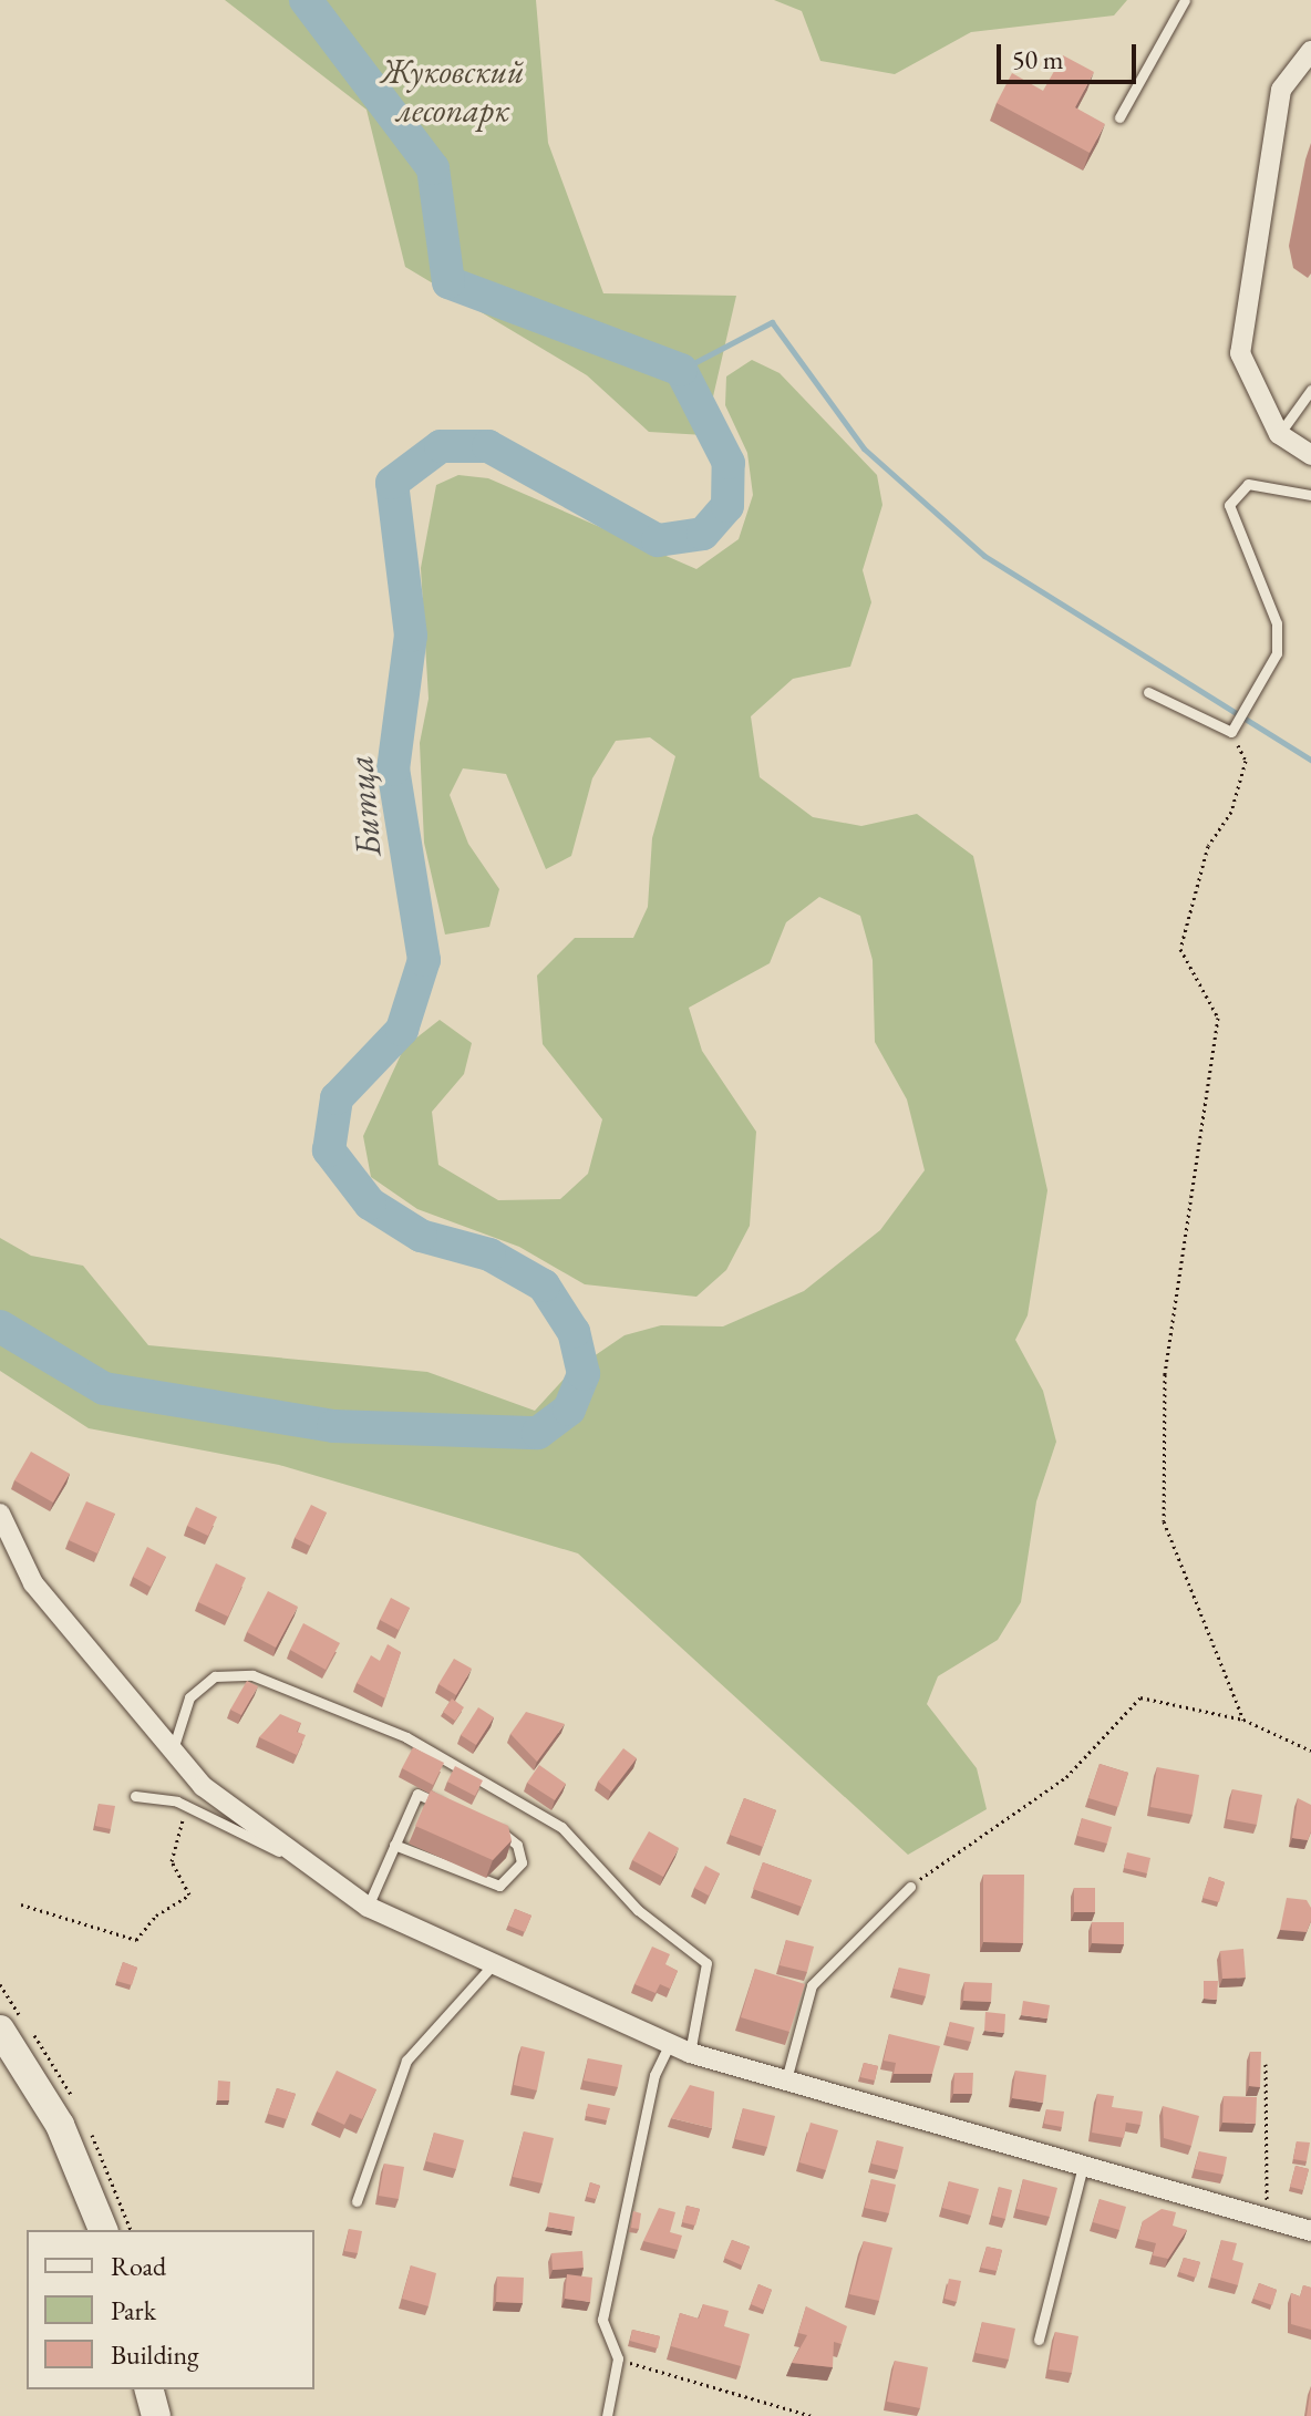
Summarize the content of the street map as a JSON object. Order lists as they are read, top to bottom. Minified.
{"water":["Битца"],"parks":["Жуковский лесопарк"],"legend":["Road","Park","Building"],"scale_bar":"50 m"}
